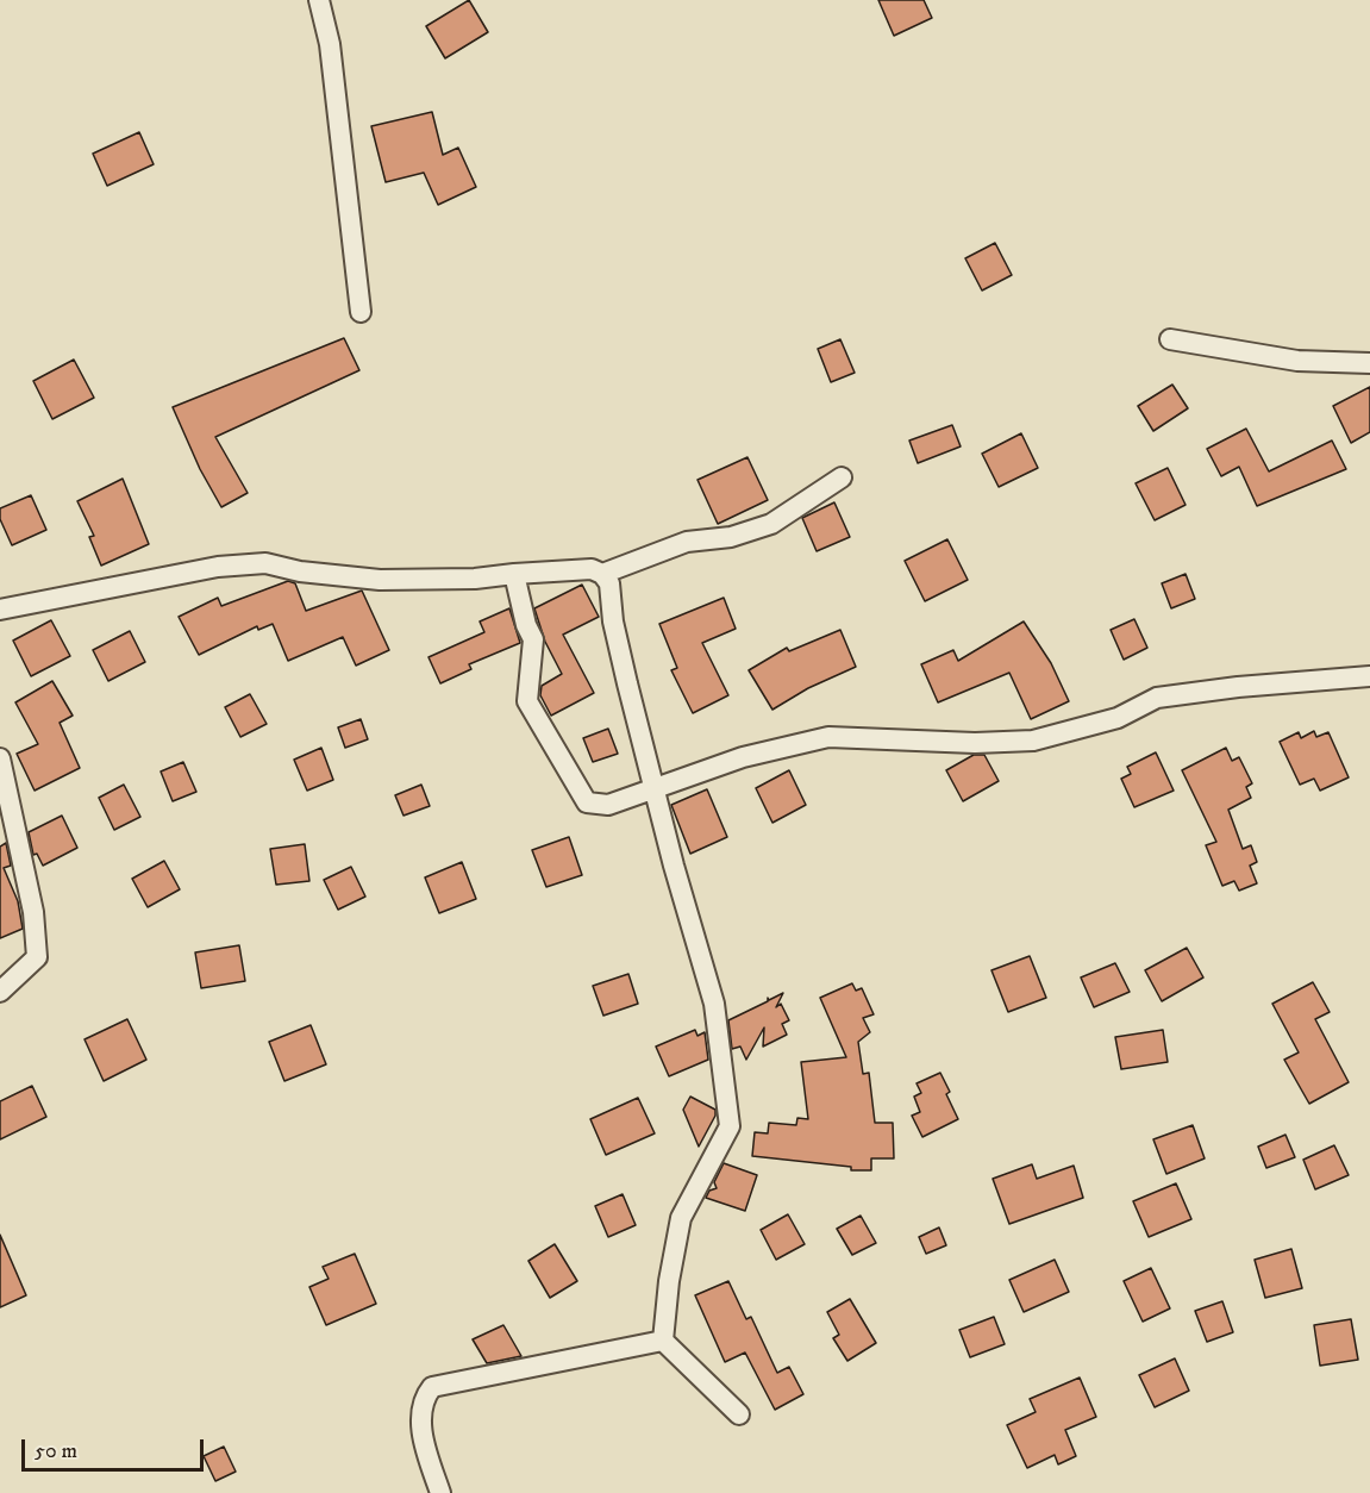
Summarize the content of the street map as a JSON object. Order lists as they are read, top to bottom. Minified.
{"scale_bar":"50 m"}
